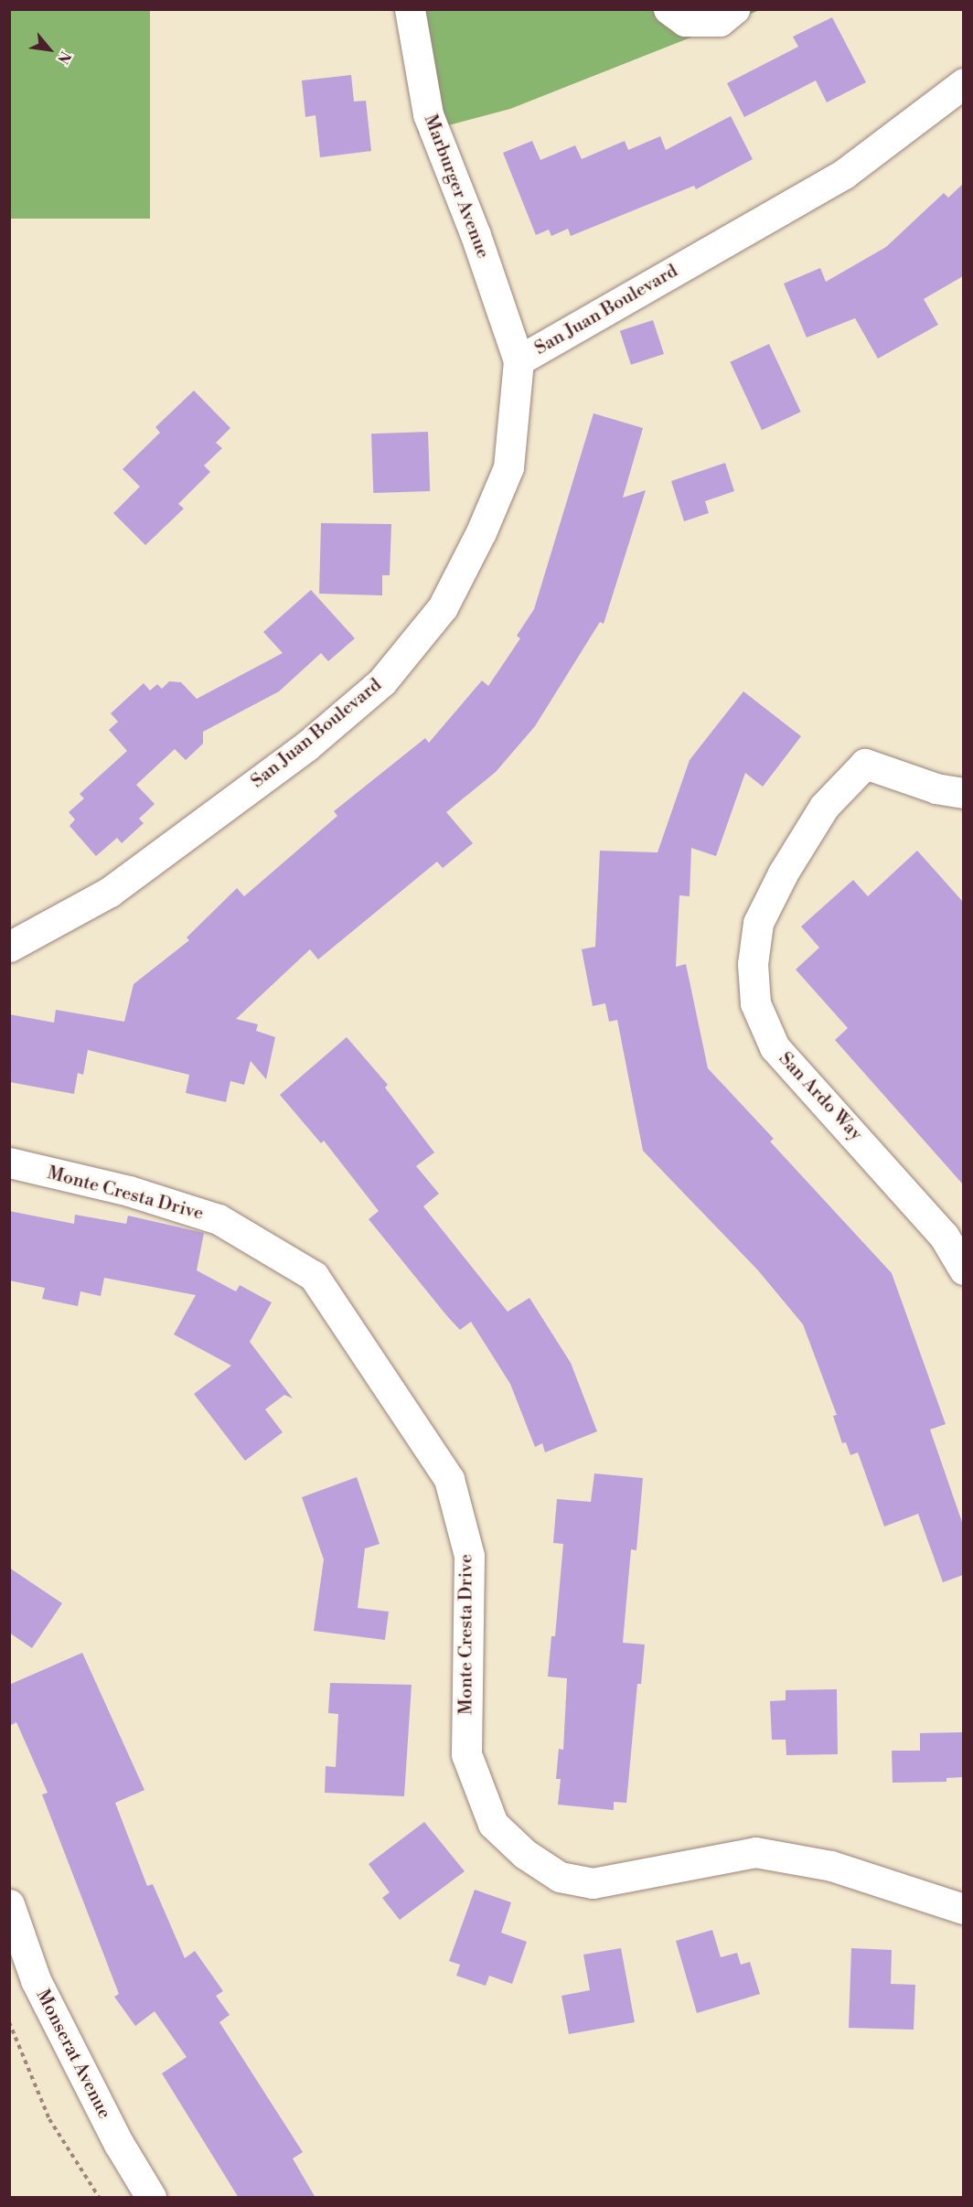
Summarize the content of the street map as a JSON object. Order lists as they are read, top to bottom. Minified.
{"streets":{"street":["Marburger Avenue","San Juan Boulevard","San Ardo Way","Monte Cresta Drive","Monserat Avenue"]},"crossings":[["Marburger Avenue","San Juan Boulevard"]],"north":"bottom right"}
